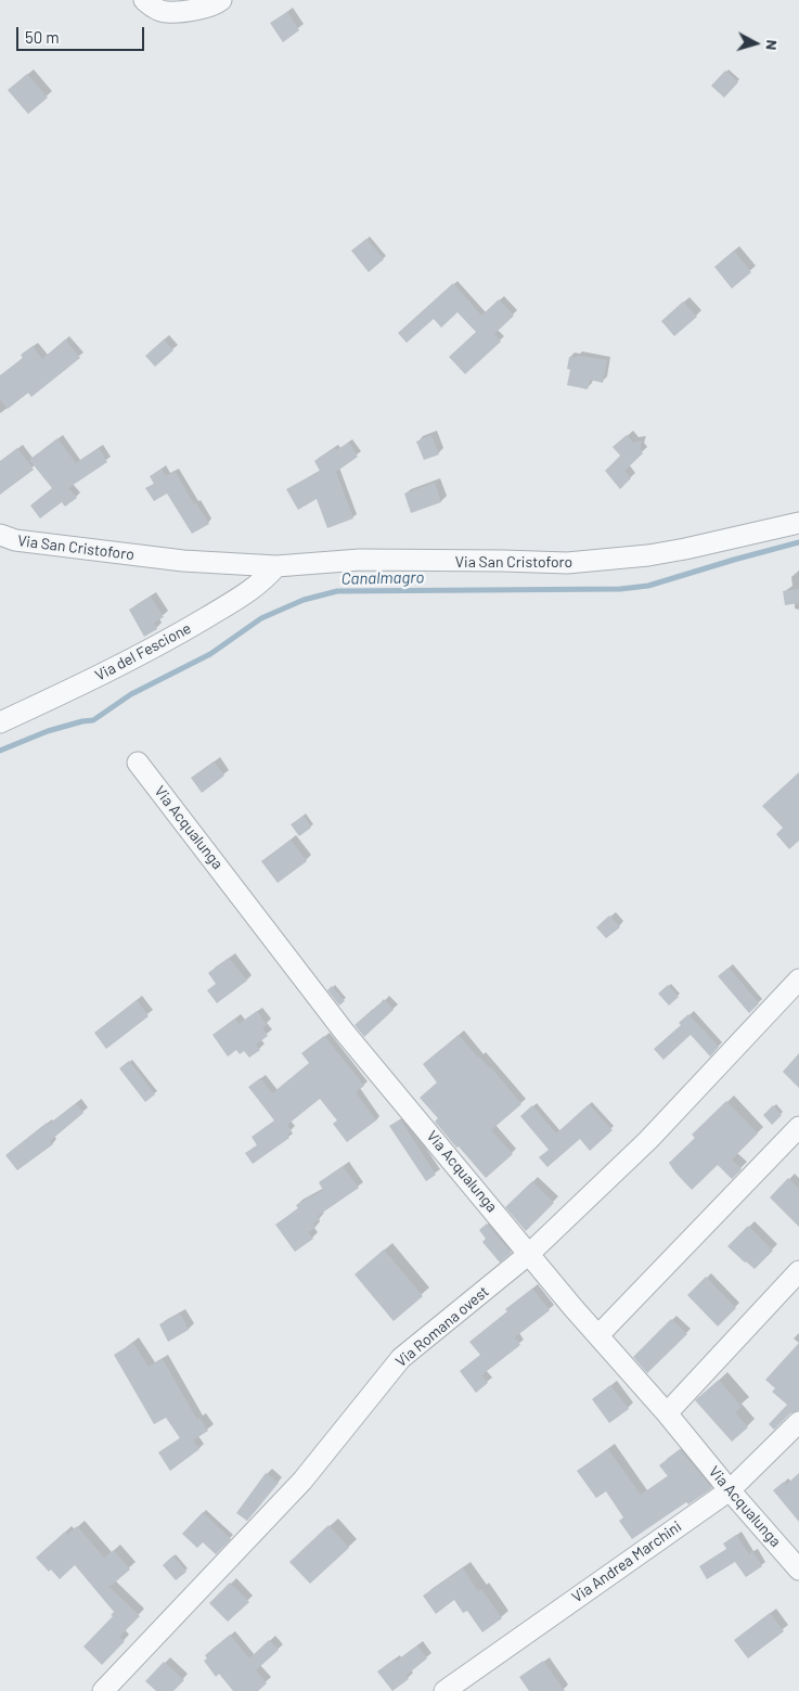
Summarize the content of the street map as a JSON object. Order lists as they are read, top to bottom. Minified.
{"streets":{"street":["Via San Cristoforo","Via del Fescione","Via Acqualunga","Via Romana ovest","Via Andrea Marchini"]},"crossings":[["Via San Cristoforo","Via del Fescione"],["Via Acqualunga","Via Romana ovest"],["Via Acqualunga","Via Andrea Marchini"]],"water":["Canalmagro"],"scale_bar":"50 m","north":"right"}
